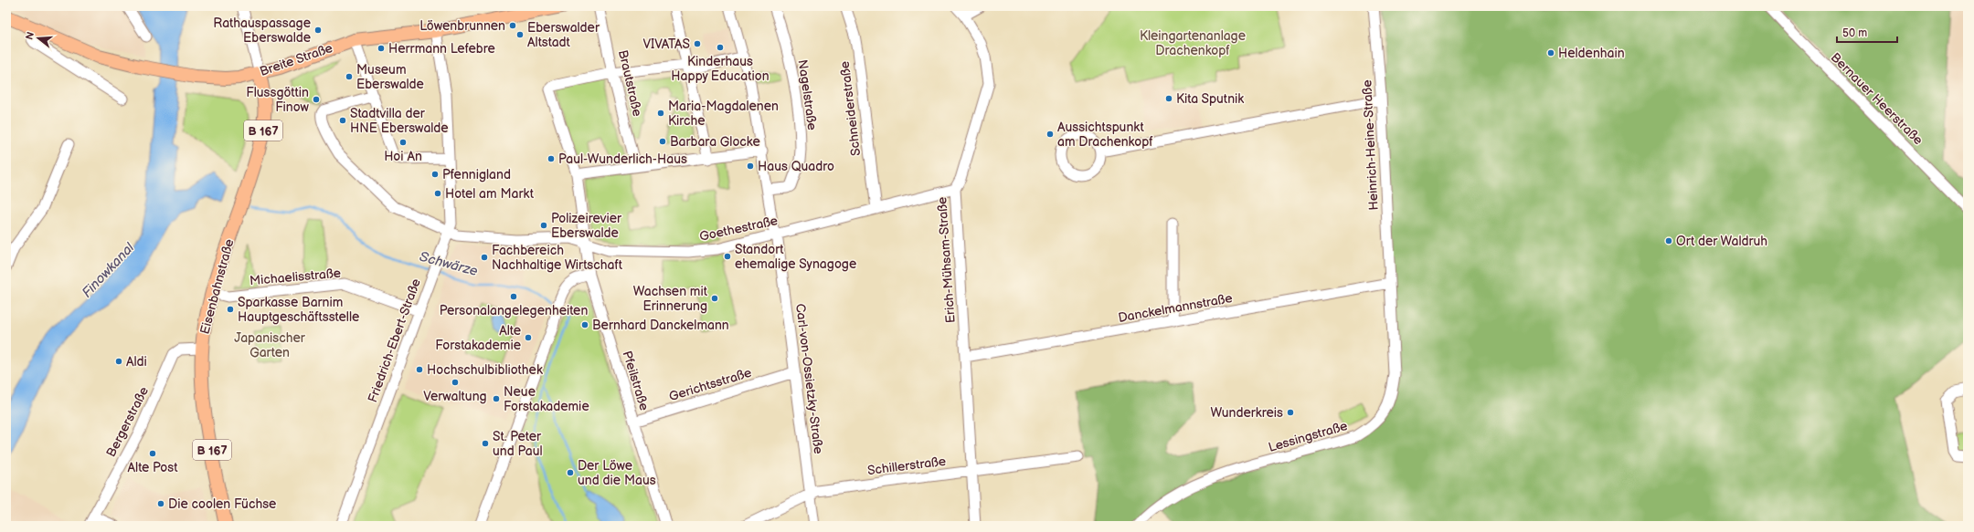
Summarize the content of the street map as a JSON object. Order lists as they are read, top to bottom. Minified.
{"streets":{"main road":["Breite Straße","B 167","Eisenbahnstraße"],"street":["Brautstraße","Nagelstraße","Bernauer Heerstraße","Schneiderstraße","Heinrich-Heine-Straße","Goethestraße","Erich-Mühsam-Straße","Michaelisstraße","Danckelmannstraße","Friedrich-Ebert-Straße","Carl-von-Ossietzky-Straße","Pfeilstraße","Gerichtsstraße","Bergerstraße","Lessingstraße","Schillerstraße"]},"crossings":[["Breite Straße","Eisenbahnstraße"],["Breite Straße","Friedrich-Ebert-Straße"],["Brautstraße","Pfeilstraße"],["Nagelstraße","Carl-von-Ossietzky-Straße"],["Schneiderstraße","Goethestraße"],["Heinrich-Heine-Straße","Danckelmannstraße"],["Heinrich-Heine-Straße","Lessingstraße"],["Goethestraße","Erich-Mühsam-Straße"],["Goethestraße","Friedrich-Ebert-Straße"],["Goethestraße","Carl-von-Ossietzky-Straße"],["Goethestraße","Pfeilstraße"],["Erich-Mühsam-Straße","Danckelmannstraße"],["Erich-Mühsam-Straße","Schillerstraße"],["Michaelisstraße","Eisenbahnstraße"],["Michaelisstraße","Friedrich-Ebert-Straße"],["Eisenbahnstraße","Bergerstraße"],["Danckelmannstraße","Lessingstraße"],["Carl-von-Ossietzky-Straße","Gerichtsstraße"],["Carl-von-Ossietzky-Straße","Schillerstraße"],["Pfeilstraße","Gerichtsstraße"]],"water":["Schwärze","Finowkanal"],"parks":["Kleingartenanlage Drachenkopf","Japanischer Garten"],"places":["Löwenbrunnen","Rathauspassage Eberswalde","Eberswalder Altstadt","VIVATAS","Kinderhaus Happy Education","Herrmann Lefebre","Heldenhain","Museum Eberswalde","Kita Sputnik","Flussgöttin Finow","Maria-Magdalenen Kirche","Stadtvilla der HNE Eberswalde","Aussichtspunkt am Drachenkopf","Barbara Glocke","Hoi An","Paul-Wunderlich-Haus","Haus Quadro","Pfennigland","Hotel am Markt","Polizeirevier Eberswalde","Ort der Waldruh","Standort ehemalige Synagoge","Fachbereich Nachhaltige Wirtschaft","Personalangelegenheiten","Wachsen mit Erinnerung","Sparkasse Barnim Hauptgeschäftsstelle","Bernhard Danckelmann","Alte Forstakademie","Aldi","Hochschulbibliothek","Verwaltung","Neue Forstakademie","Wunderkreis","St. Peter und Paul","Alte Post","Der Löwe und die Maus","Die coolen Füchse"],"scale_bar":"50 m","north":"left"}
